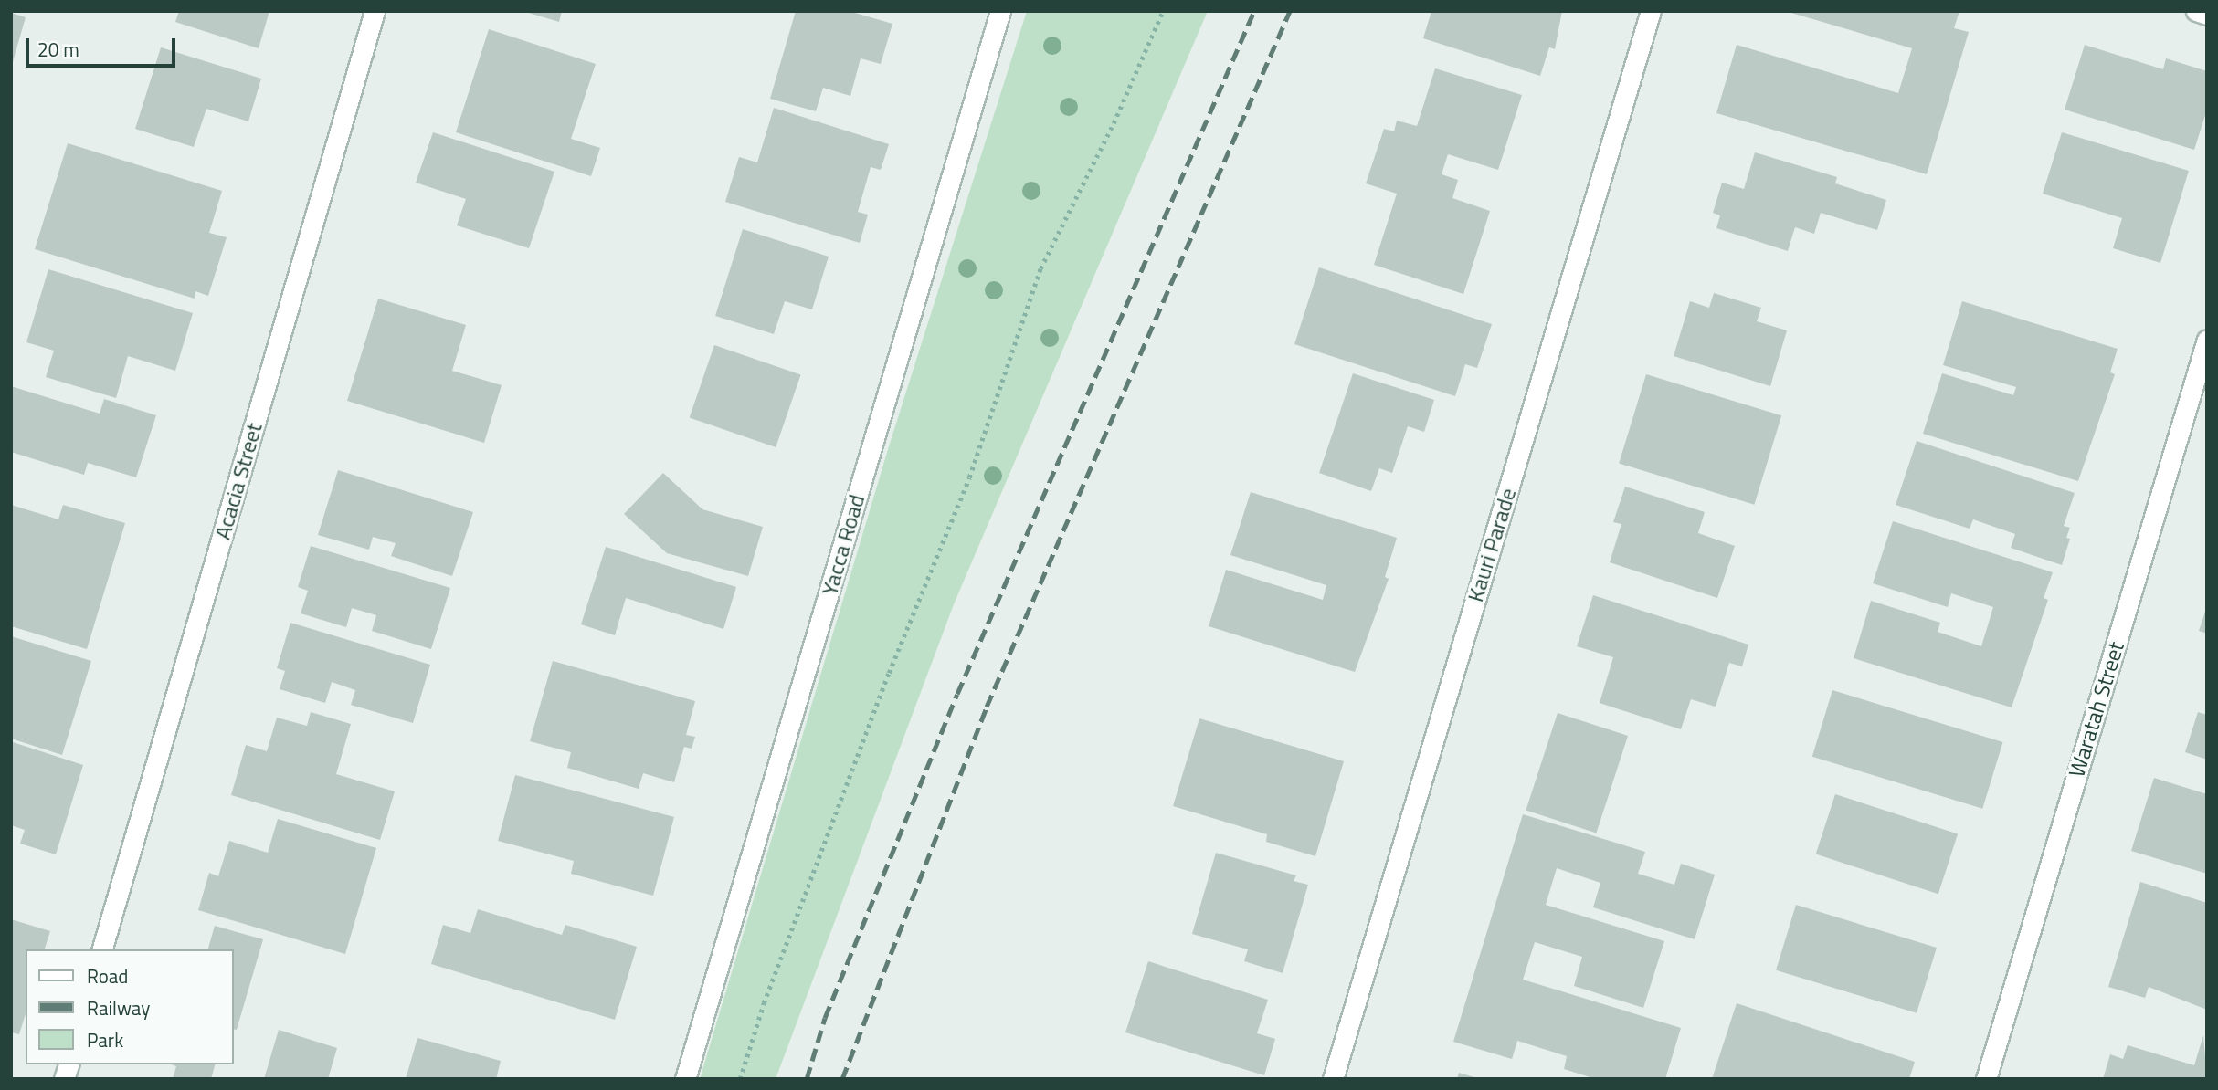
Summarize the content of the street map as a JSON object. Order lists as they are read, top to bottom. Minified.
{"streets":{"street":["Acacia Street","Yacca Road","Kauri Parade","Waratah Street"]},"legend":["Road","Railway","Park"],"scale_bar":"20 m"}
